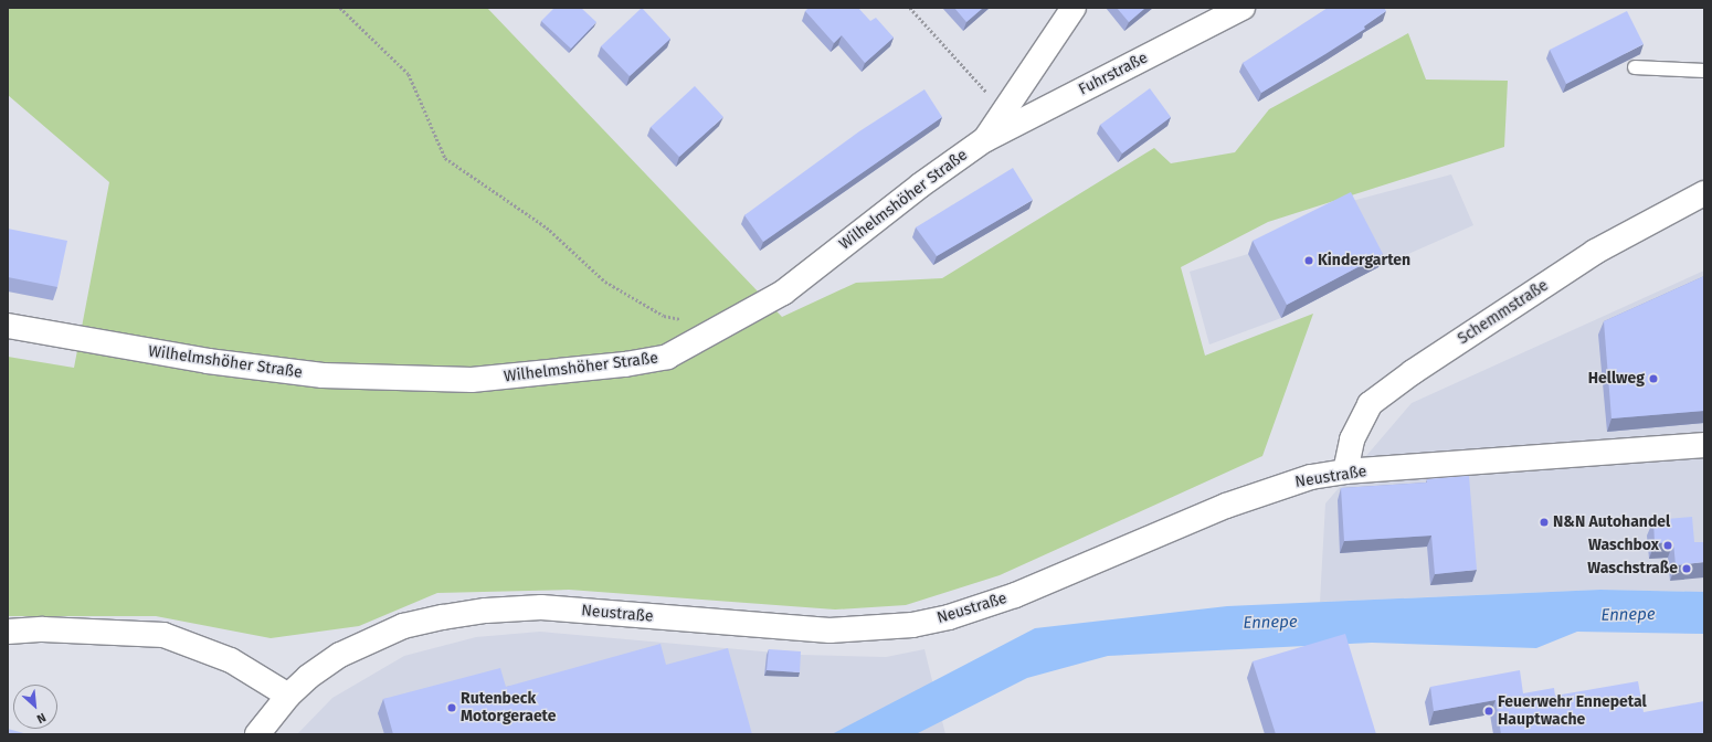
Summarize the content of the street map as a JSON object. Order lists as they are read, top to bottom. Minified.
{"streets":{"street":["Fuhrstraße","Wilhelmshöher Straße","Schemmstraße","Neustraße"]},"crossings":[["Fuhrstraße","Wilhelmshöher Straße"],["Schemmstraße","Neustraße"]],"water":["Ennepe"],"places":["Kindergarten","Hellweg","N&N Autohandel","Waschbox","Waschstraße","Rutenbeck Motorgeraete","Feuerwehr Ennepetal Hauptwache"],"north":"bottom right"}
